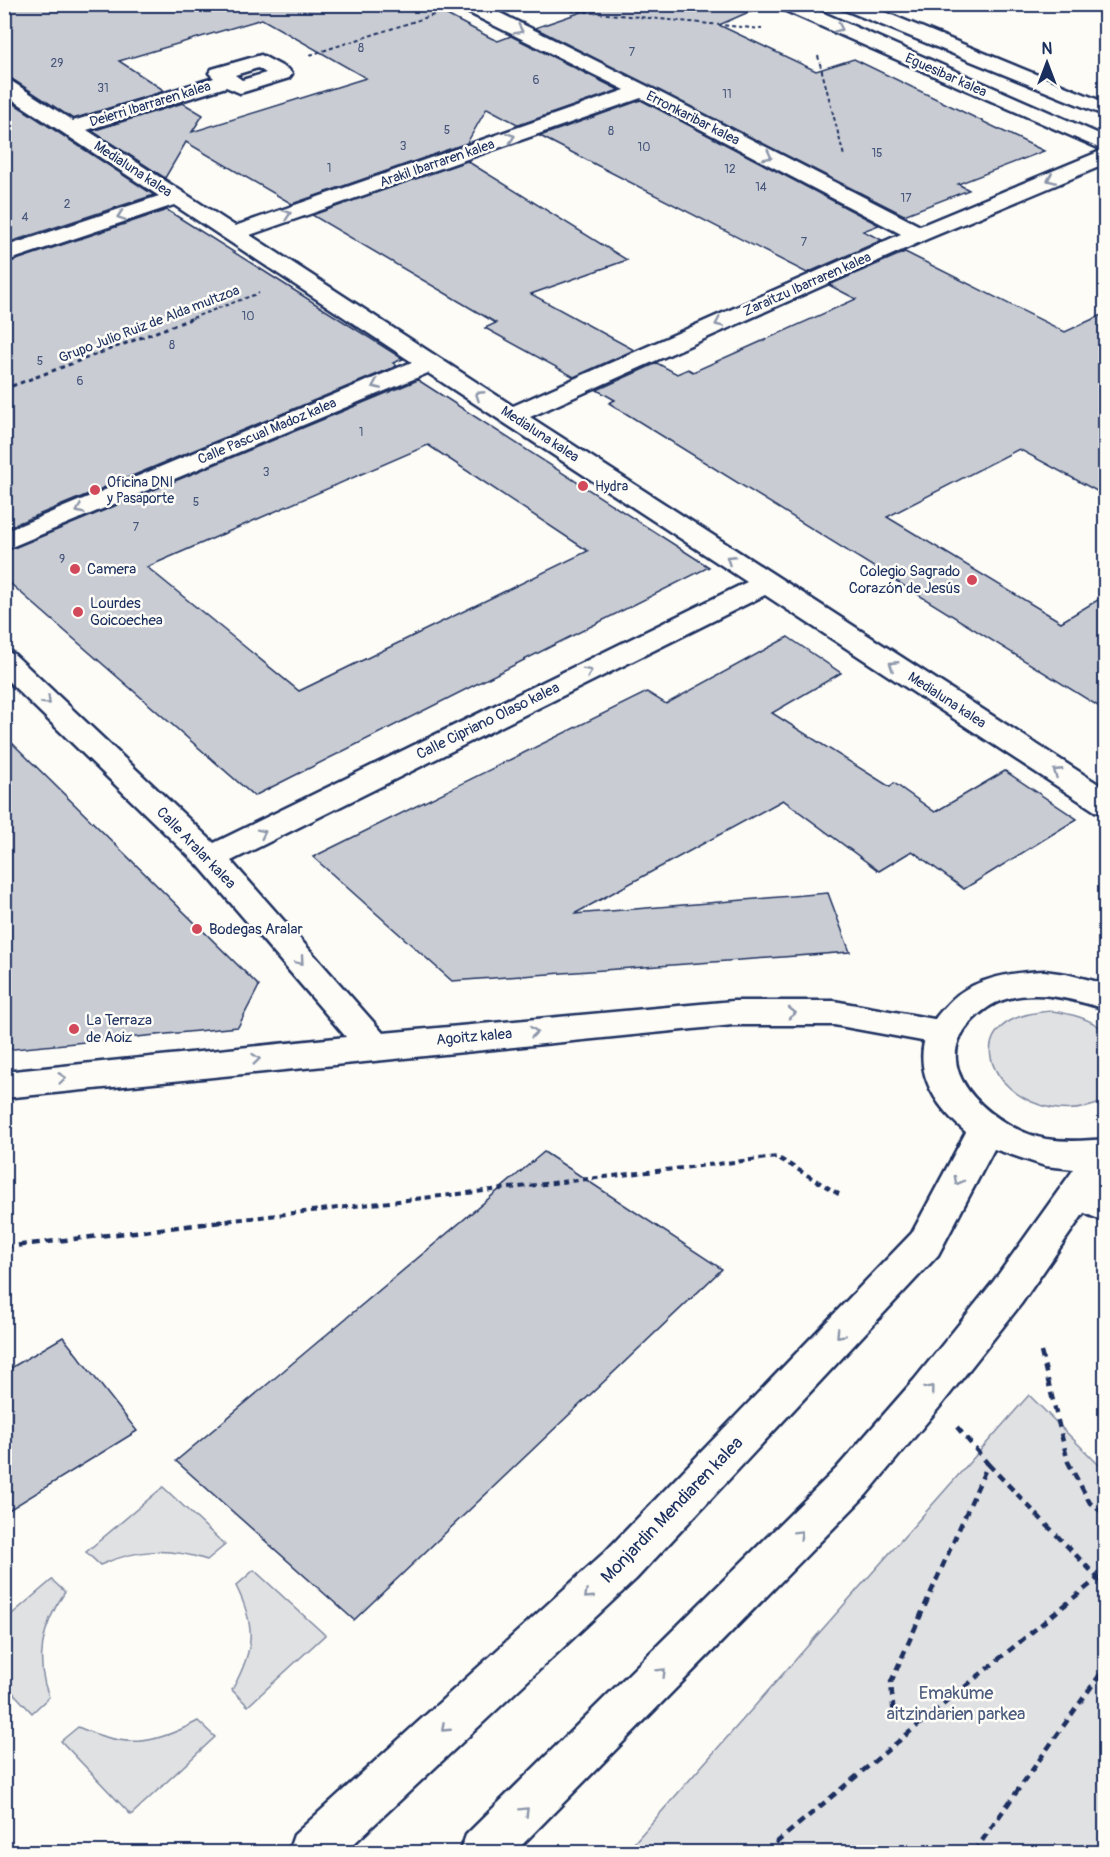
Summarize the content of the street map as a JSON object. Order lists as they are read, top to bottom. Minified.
{"streets":{"street":["Eguesibar kalea","Deierri Ibarraren kalea","Erronkaribar kalea","Arakil Ibarraren kalea","Medialuna kalea","Zaraitzu Ibarraren kalea","Calle Pascual Madoz kalea","Calle Cipriano Olaso kalea","Calle Aralar kalea","Agoitz kalea","Monjardin Mendiaren kalea"],"path":["Grupo Julio Ruiz de Alda multzoa"]},"crossings":[["Deierri Ibarraren kalea","Medialuna kalea"],["Erronkaribar kalea","Arakil Ibarraren kalea"],["Erronkaribar kalea","Zaraitzu Ibarraren kalea"],["Arakil Ibarraren kalea","Medialuna kalea"],["Medialuna kalea","Zaraitzu Ibarraren kalea"],["Medialuna kalea","Grupo Julio Ruiz de Alda multzoa"],["Medialuna kalea","Calle Pascual Madoz kalea"],["Medialuna kalea","Calle Cipriano Olaso kalea"],["Calle Cipriano Olaso kalea","Calle Aralar kalea"],["Calle Aralar kalea","Agoitz kalea"]],"one_way":["Erronkaribar kalea","Arakil Ibarraren kalea","Medialuna kalea","Zaraitzu Ibarraren kalea","Calle Cipriano Olaso kalea","Calle Aralar kalea","Agoitz kalea"],"parks":["Emakume aitzindarien parkea"],"places":["Hydra","Oficina DNI y Pasaporte","Camera","Colegio Sagrado Corazón de Jesús","Lourdes Goicoechea","Bodegas Aralar","La Terraza de Aoiz"],"house_numbers":["8","7","29","6","31","11","5","8","3","10","15","1","12","14","17","2","4","7","10","8","5","6","1","3","5","7","9"],"north":"top"}
